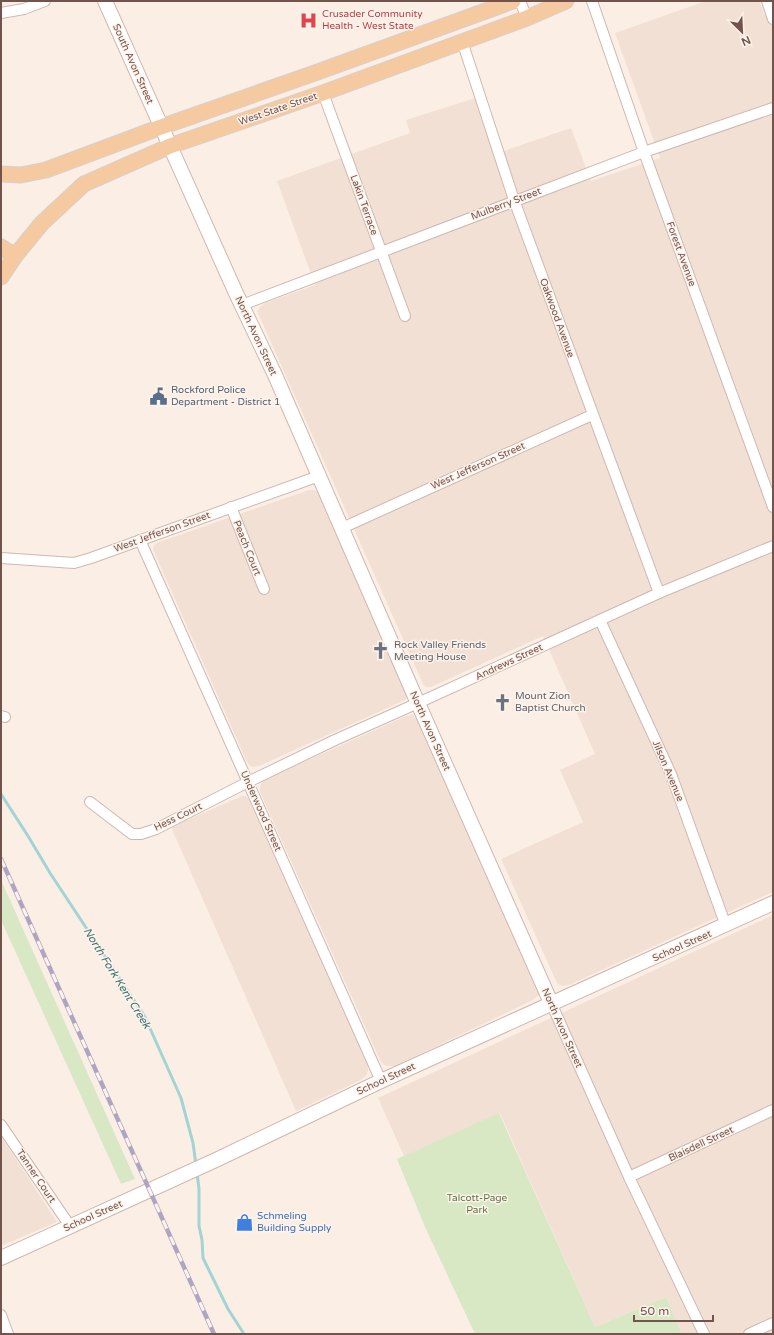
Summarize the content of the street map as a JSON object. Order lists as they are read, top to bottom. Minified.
{"streets":{"main road":["West State Street"],"street":["South Avon Street","Mulberry Street","Lakin Terrace","Forest Avenue","Oakwood Avenue","North Avon Street","West Jefferson Street","Peach Court","Andrews Street","Jilson Avenue","Underwood Street","Hess Court","School Street","Blaisdell Street","Tanner Court"]},"crossings":[["South Avon Street","North Avon Street"],["West State Street","Lakin Terrace"],["West State Street","Oakwood Avenue"],["West State Street","North Avon Street"],["Mulberry Street","Lakin Terrace"],["Mulberry Street","Forest Avenue"],["Mulberry Street","Oakwood Avenue"],["Mulberry Street","North Avon Street"],["Oakwood Avenue","West Jefferson Street"],["Oakwood Avenue","Andrews Street"],["North Avon Street","West Jefferson Street"],["North Avon Street","Andrews Street"],["North Avon Street","School Street"],["North Avon Street","Blaisdell Street"],["West Jefferson Street","Peach Court"],["West Jefferson Street","Underwood Street"],["Andrews Street","Jilson Avenue"],["Andrews Street","Underwood Street"],["Andrews Street","Hess Court"],["Jilson Avenue","School Street"],["Underwood Street","Hess Court"],["Underwood Street","School Street"],["School Street","Tanner Court"]],"water":["North Fork Kent Creek"],"parks":["Talcott-Page Park"],"places":{"hospital":["Crusader Community Health - West State"],"public building":["Rockford Police Department - District 1"],"church":["Rock Valley Friends Meeting House","Mount Zion Baptist Church"],"shop":["Schmeling Building Supply"]},"scale_bar":"50 m","north":"bottom right"}
